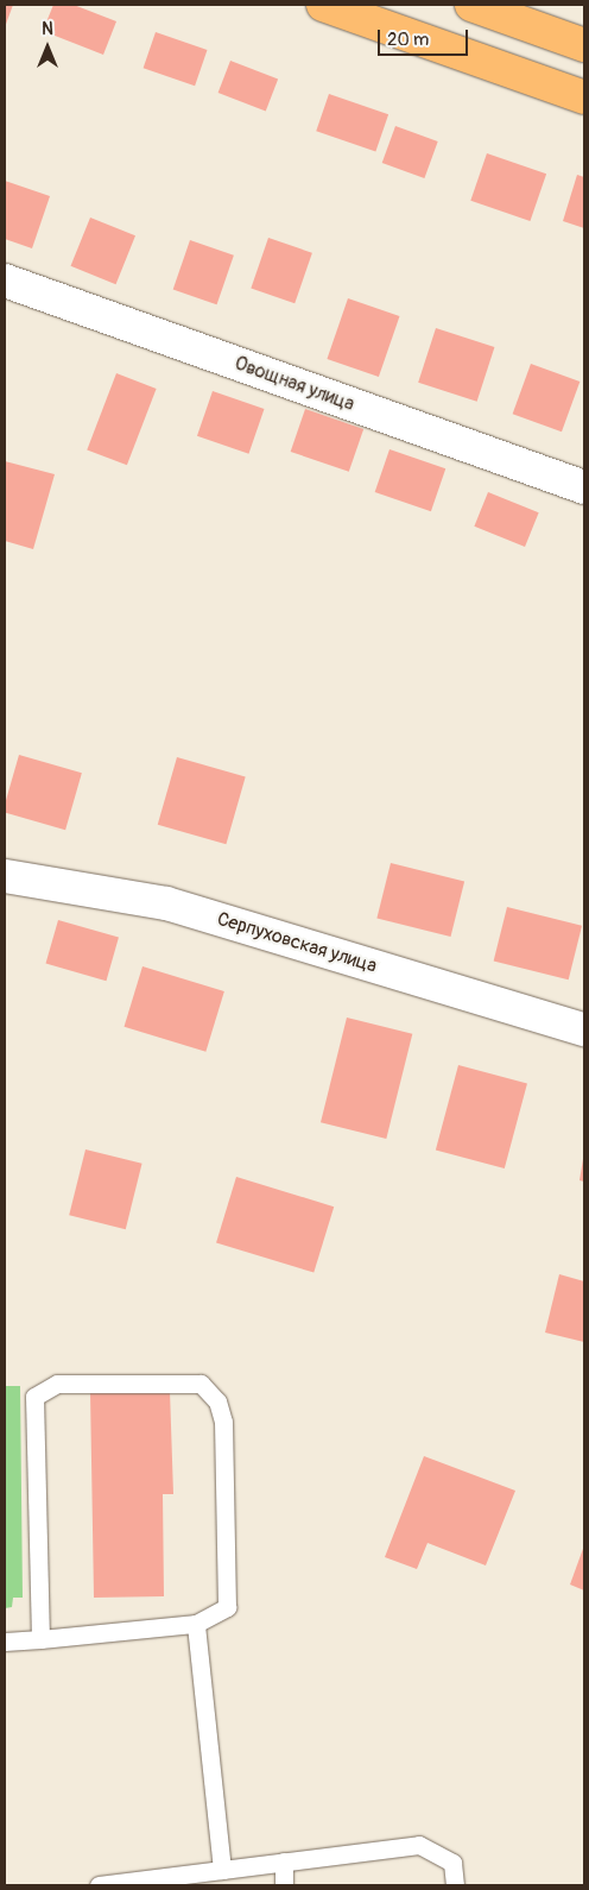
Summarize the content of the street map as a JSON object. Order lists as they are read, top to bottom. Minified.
{"streets":{"street":["Овощная улица","Серпуховская улица"]},"scale_bar":"20 m","north":"top"}
